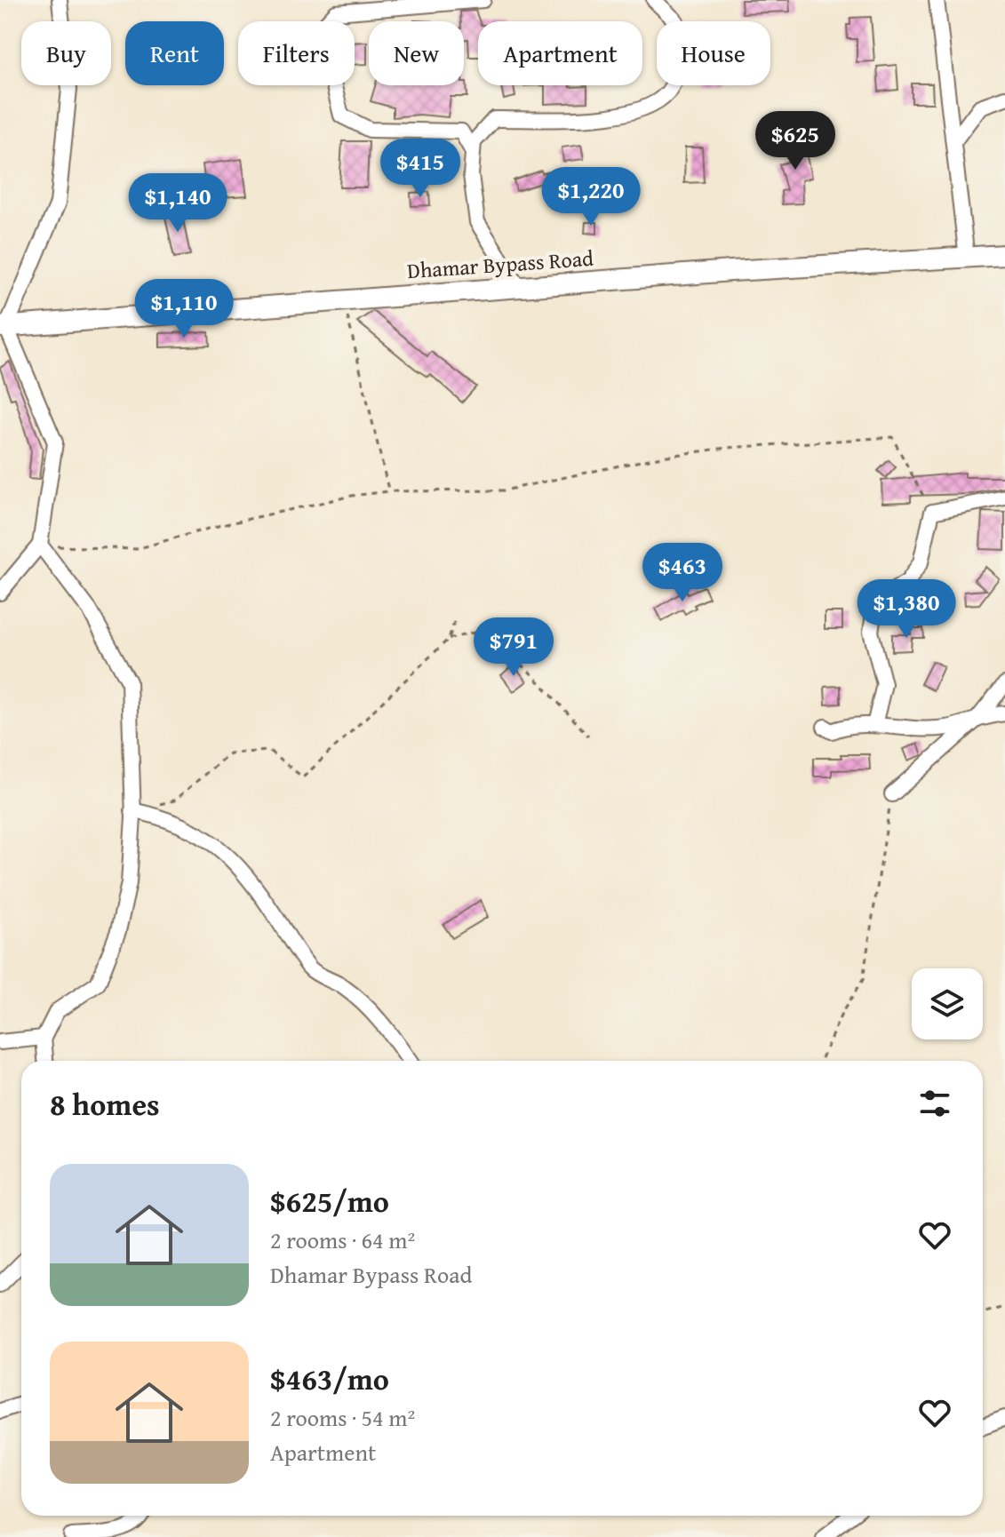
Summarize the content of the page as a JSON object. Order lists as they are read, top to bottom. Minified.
{"streets":{"main road":["Dhamar Bypass Road"]},"page":{"chip":["Buy","Rent","Filters","New","Apartment","House"],"price":["$625","$415","$1,220","$1,140","$1,110","$463","$1,380","$791"],"heading":"8 homes","list":[{"name":"$625/mo","note":"2 rooms · 64 m² · Dhamar Bypass Road"},{"name":"$463/mo","note":"2 rooms · 54 m² · Apartment"}]}}
